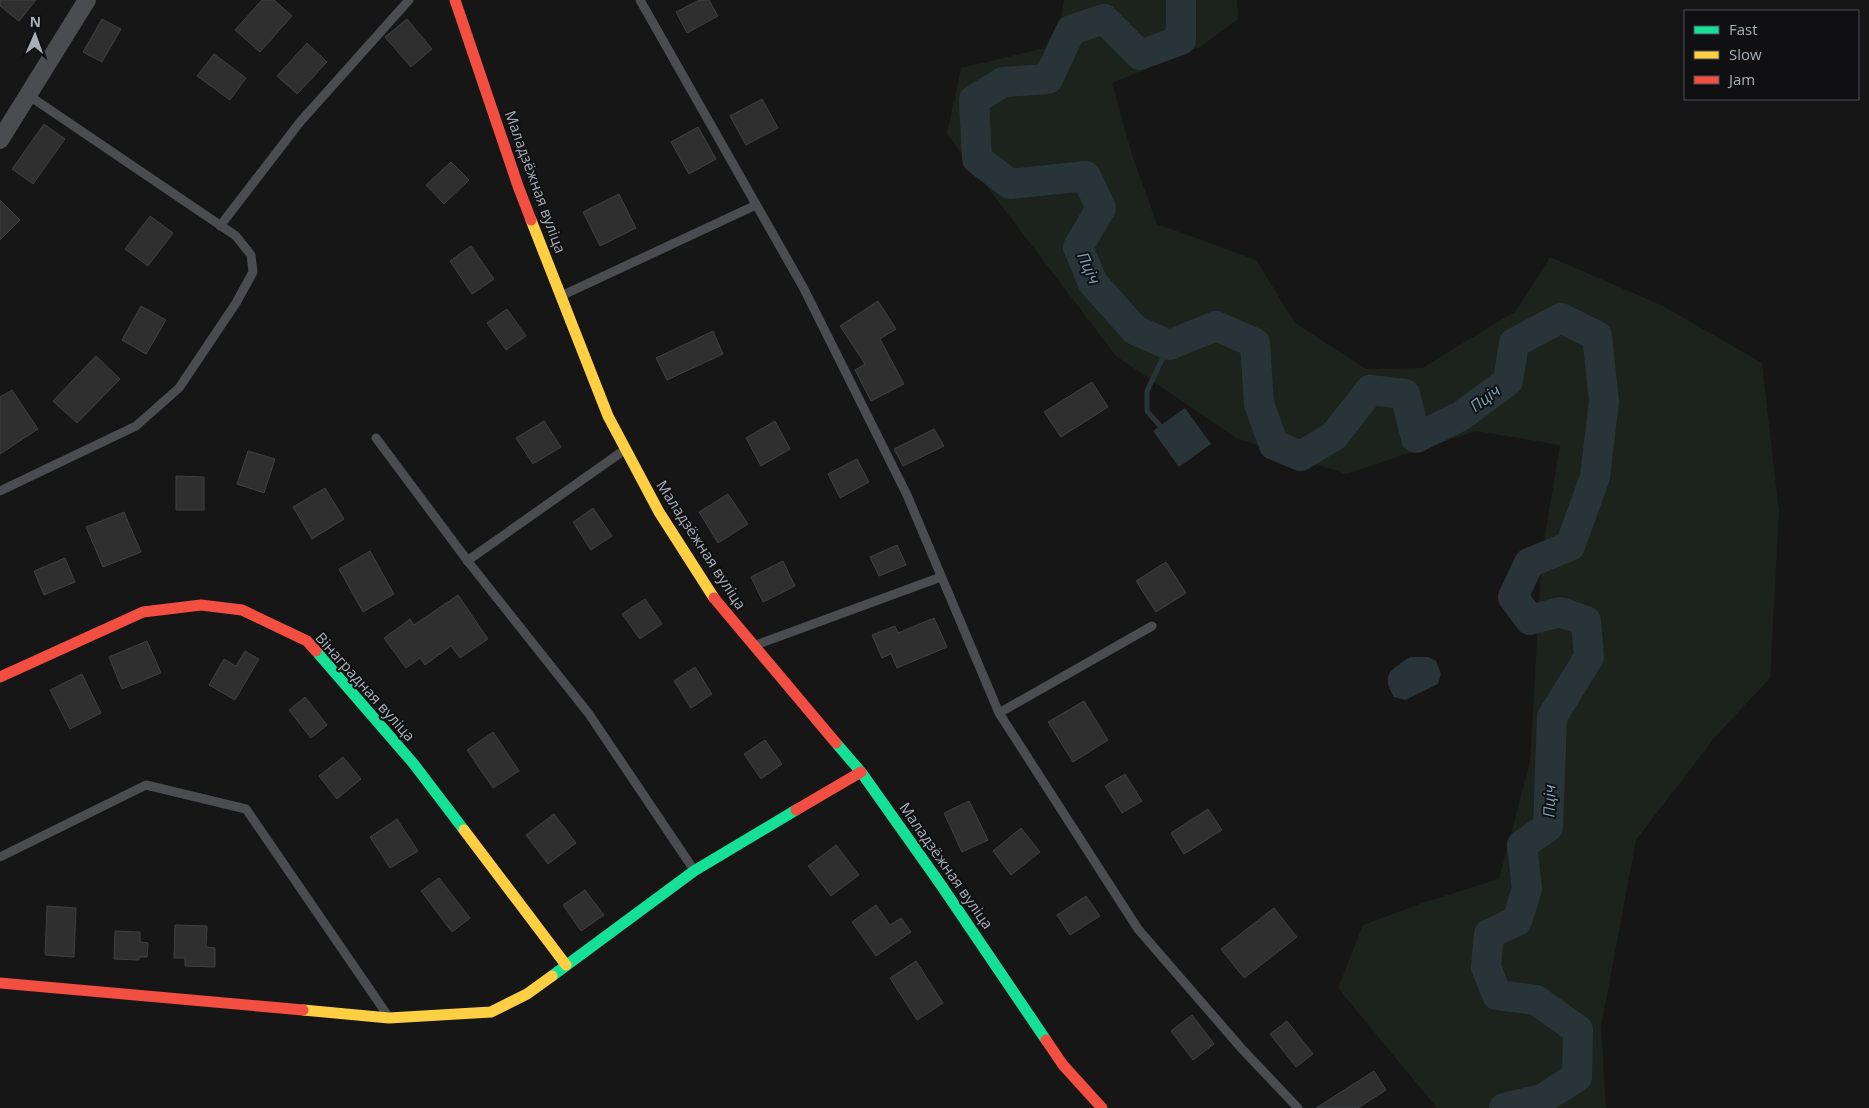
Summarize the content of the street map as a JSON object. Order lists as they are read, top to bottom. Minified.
{"streets":{"street":["Маладзёжная вуліца","Вінаградная вуліца"]},"water":["Пціч"],"legend":["Fast","Slow","Jam"],"north":"top"}
